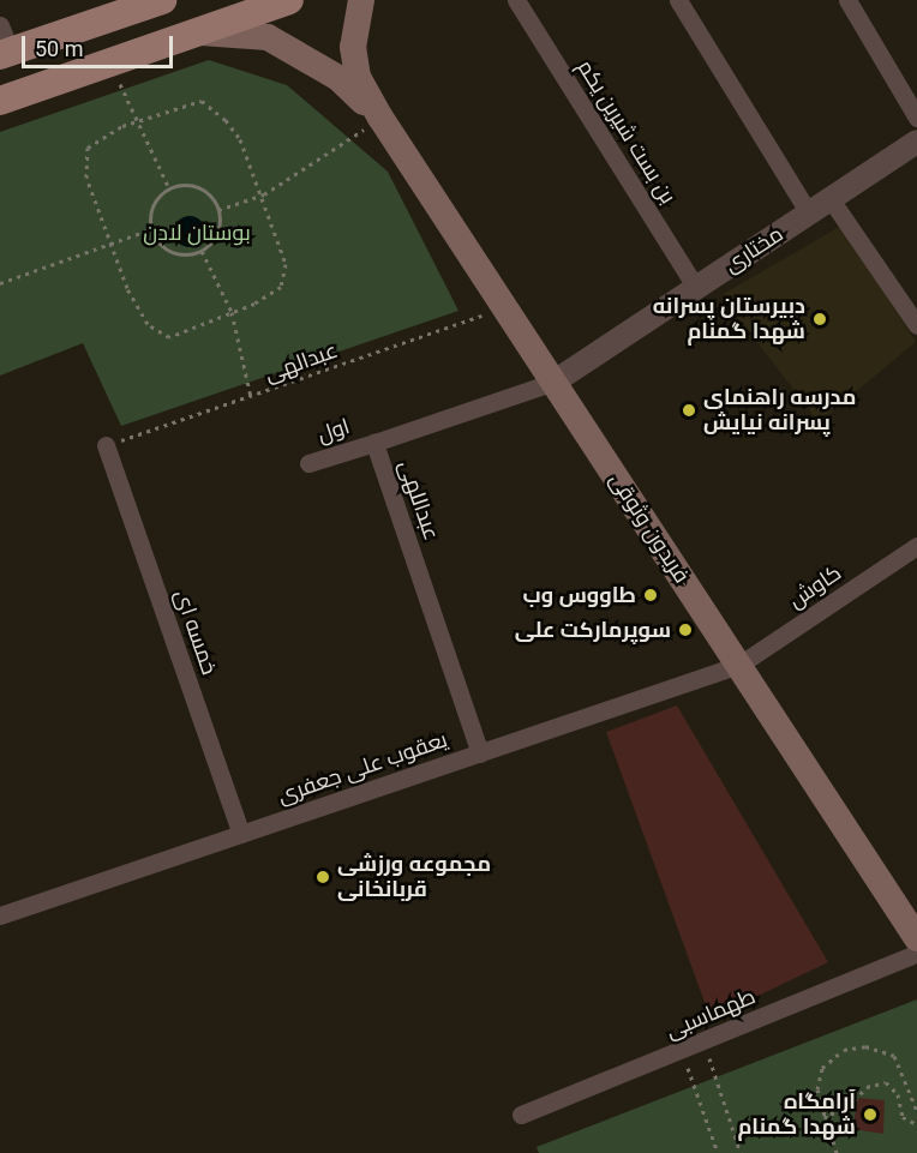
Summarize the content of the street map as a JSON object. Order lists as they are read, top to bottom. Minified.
{"streets":{"main road":["فریدون وثوقی"],"street":["بن بست شیرین یکم","مختاری","اول","عبداللهی","کاوش","خمسه ای","یعقوب علی جعفری","طهماسبی"],"path":["عبدالهی"]},"crossings":[["بن بست شیرین یکم","مختاری"],["مختاری","عبداللهی"],["مختاری","فریدون وثوقی"],["عبدالهی","فریدون وثوقی"],["عبدالهی","خمسه ای"],["اول","عبداللهی"],["عبداللهی","فریدون وثوقی"],["عبداللهی","یعقوب علی جعفری"],["فریدون وثوقی","کاوش"],["فریدون وثوقی","یعقوب علی جعفری"],["کاوش","یعقوب علی جعفری"],["خمسه ای","یعقوب علی جعفری"]],"parks":["بوستان لادن"],"places":["دبیرستان پسرانه شهدا گمنام","مدرسه راهنمای پسرانه نیایش","طاووس وب","سوپرمارکت علی","مجموعه ورزشی قربانخانی","آرامگاه شهدا گمنام"],"scale_bar":"50 m"}
